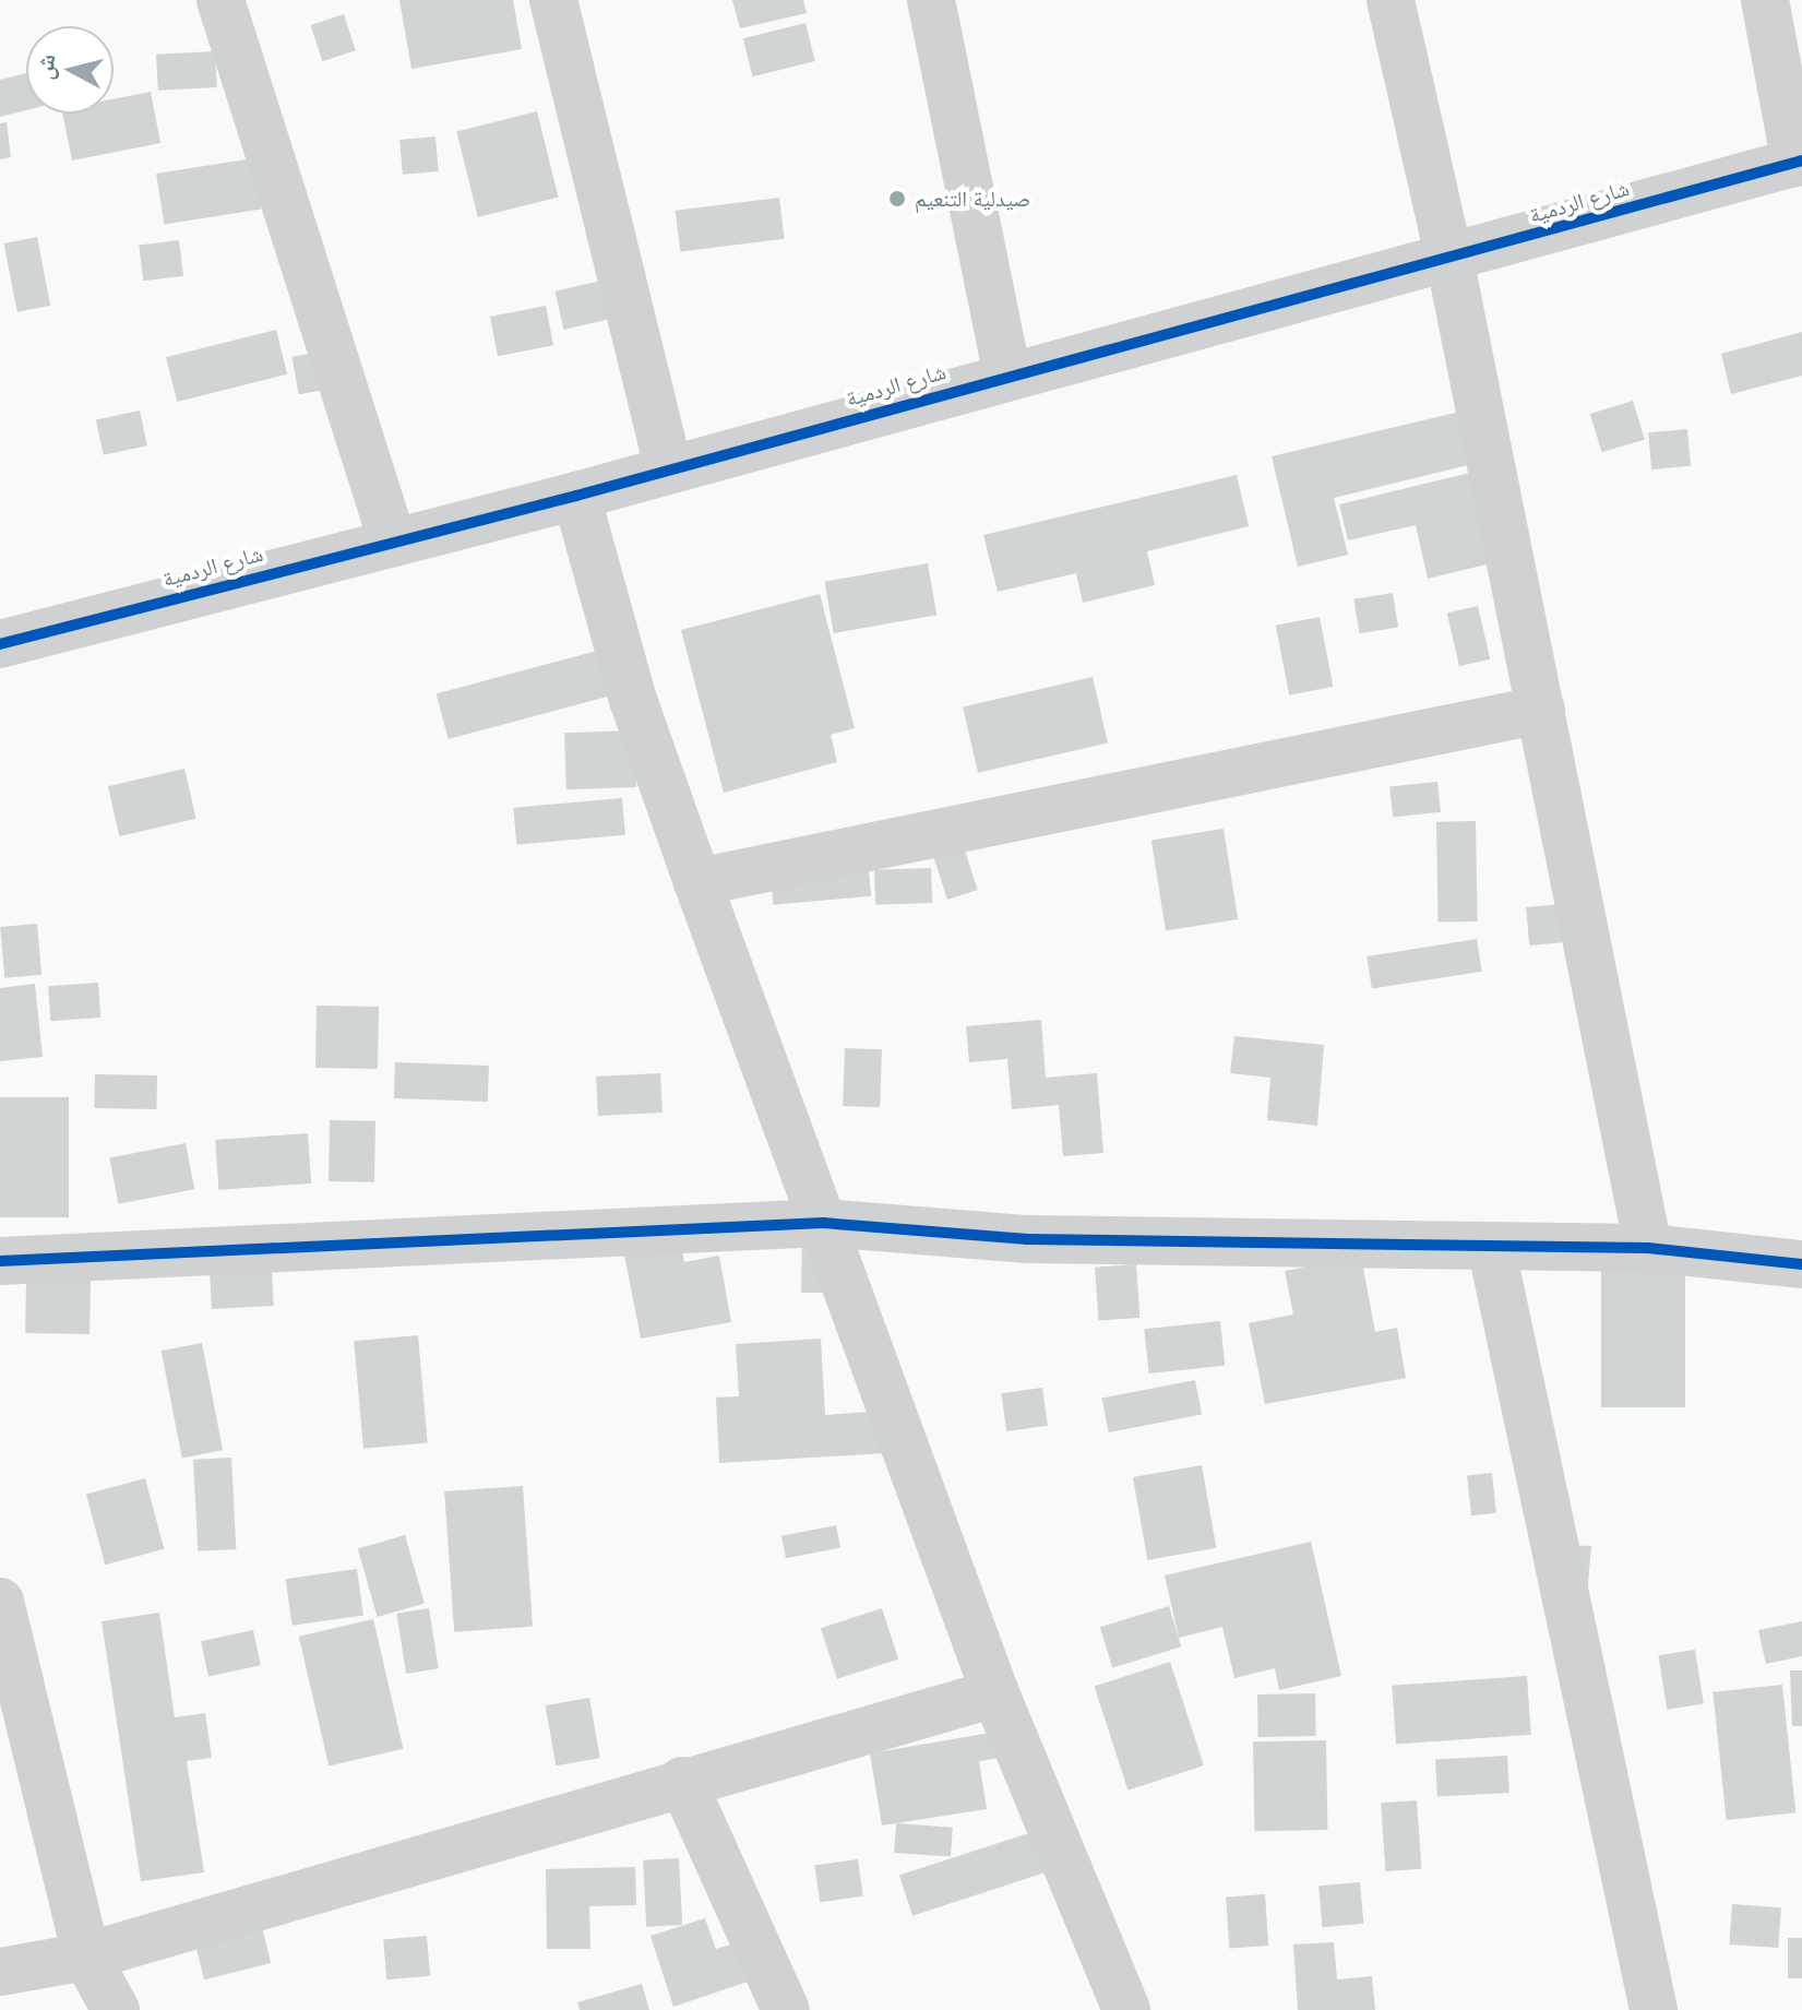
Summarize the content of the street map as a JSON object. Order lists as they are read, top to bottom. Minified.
{"streets":{"street":["شارع الردمية"]},"places":["صيدلية التنعيم"],"north":"left"}
